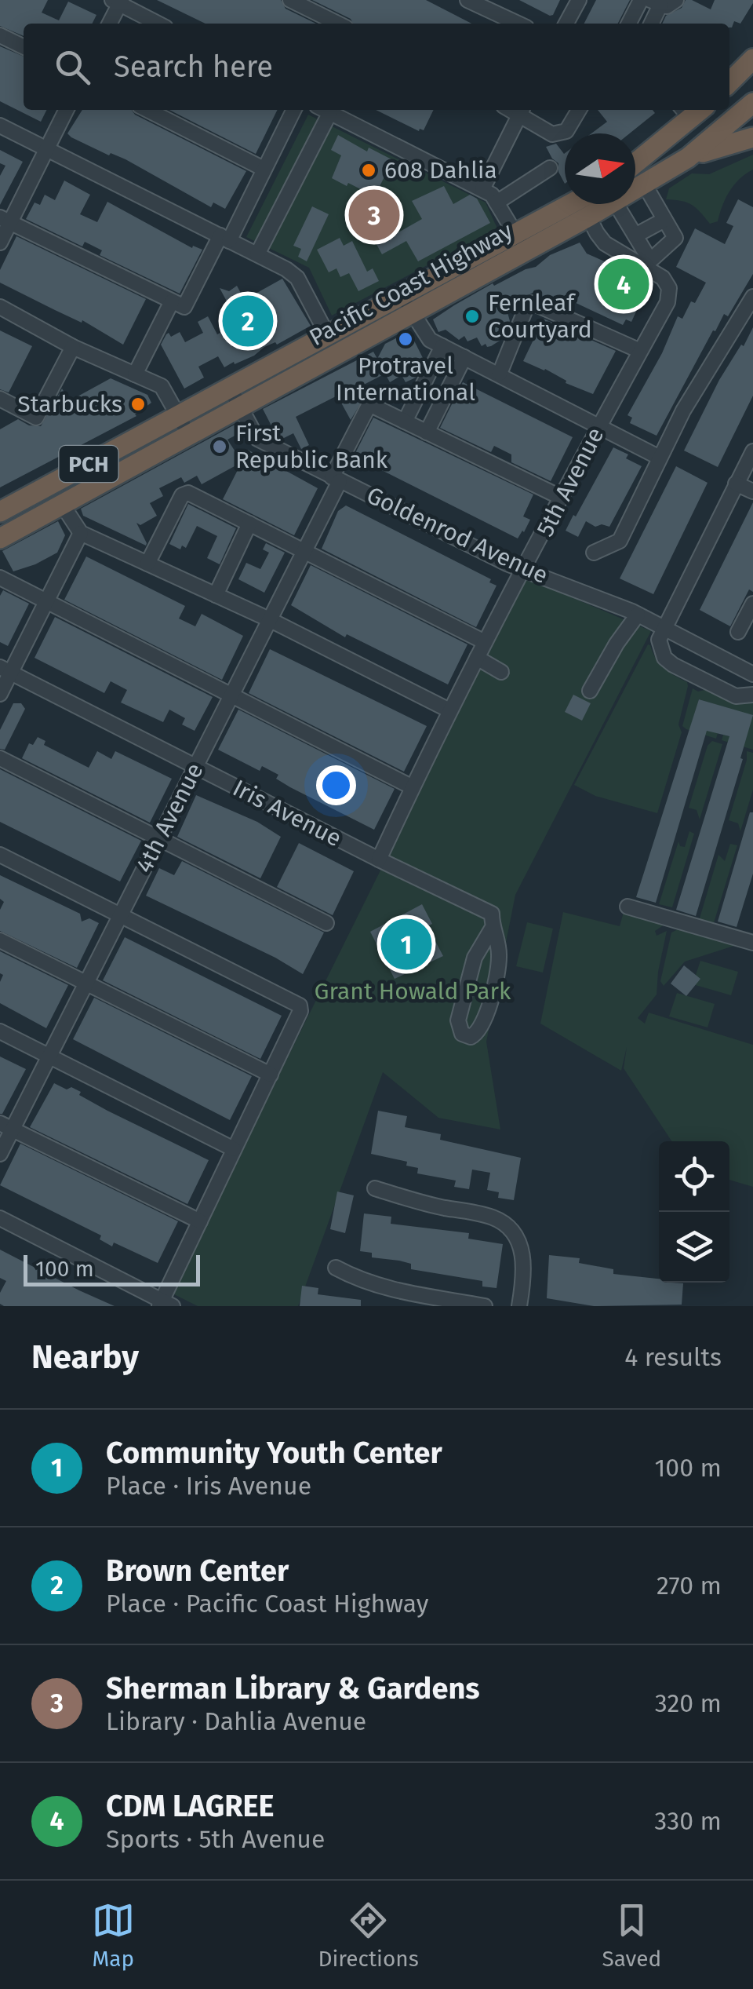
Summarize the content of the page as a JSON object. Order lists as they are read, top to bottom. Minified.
{"streets":{"highway":["Pacific Coast Highway","PCH"],"street":["5th Avenue","Goldenrod Avenue","Iris Avenue","4th Avenue"]},"crossings":[["Pacific Coast Highway","5th Avenue"],["Pacific Coast Highway","Goldenrod Avenue"],["5th Avenue","Goldenrod Avenue"],["5th Avenue","Iris Avenue"],["Goldenrod Avenue","4th Avenue"],["Iris Avenue","4th Avenue"]],"parks":["Grant Howald Park"],"places":["608 Dahlia","Fernleaf Courtyard","Protravel International","Starbucks","First Republic Bank"],"scale_bar":"100 m","north":"right","page":{"search":"Search here","pins":["3","4","2","1"],"scale":"100 m","heading":["Nearby","4 results"],"list":[{"mark":"1","name":"Community Youth Center","note":"Place · Iris Avenue","value":"100 m"},{"mark":"2","name":"Brown Center","note":"Place · Pacific Coast Highway","value":"270 m"},{"mark":"3","name":"Sherman Library & Gardens","note":"Library · Dahlia Avenue","value":"320 m"},{"mark":"4","name":"CDM LAGREE","note":"Sports · 5th Avenue","value":"330 m"}],"nav":["Map","Directions","Saved"]}}
